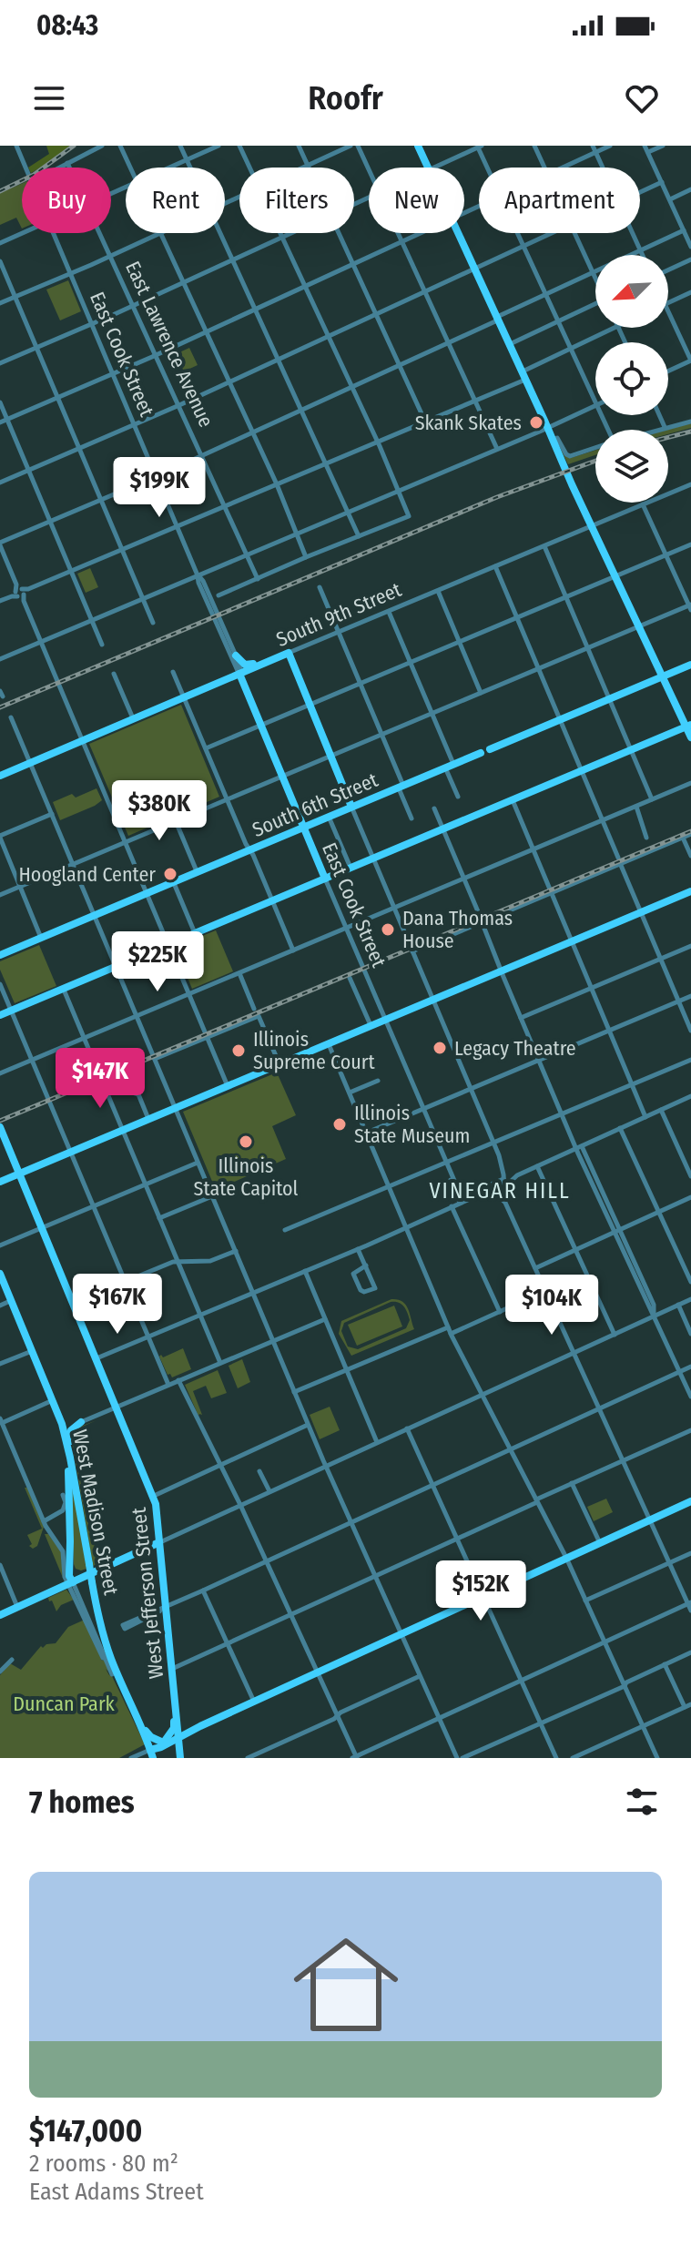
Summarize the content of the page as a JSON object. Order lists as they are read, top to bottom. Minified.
{"streets":{"main road":["East Cook Street","South 9th Street","South 6th Street","West Madison Street","West Jefferson Street"],"street":["East Lawrence Avenue"]},"crossings":[["East Cook Street","South 9th Street"],["East Cook Street","South 6th Street"]],"districts":["VINEGAR HILL"],"parks":["Duncan Park"],"places":["Skank Skates","Hoogland Center","Dana Thomas House","Legacy Theatre","Illinois Supreme Court","Illinois State Museum","Illinois State Capitol"],"north":"bottom left","page":{"status":"08:43","header":"Roofr","chip":["Buy","Rent","Filters","New","Apartment"],"price":["$199K","$380K","$225K","$147K","$167K","$104K","$152K"],"heading":"7 homes","list":[{"name":"$147,000","note":"2 rooms · 80 m² · East Adams Street"}]}}
